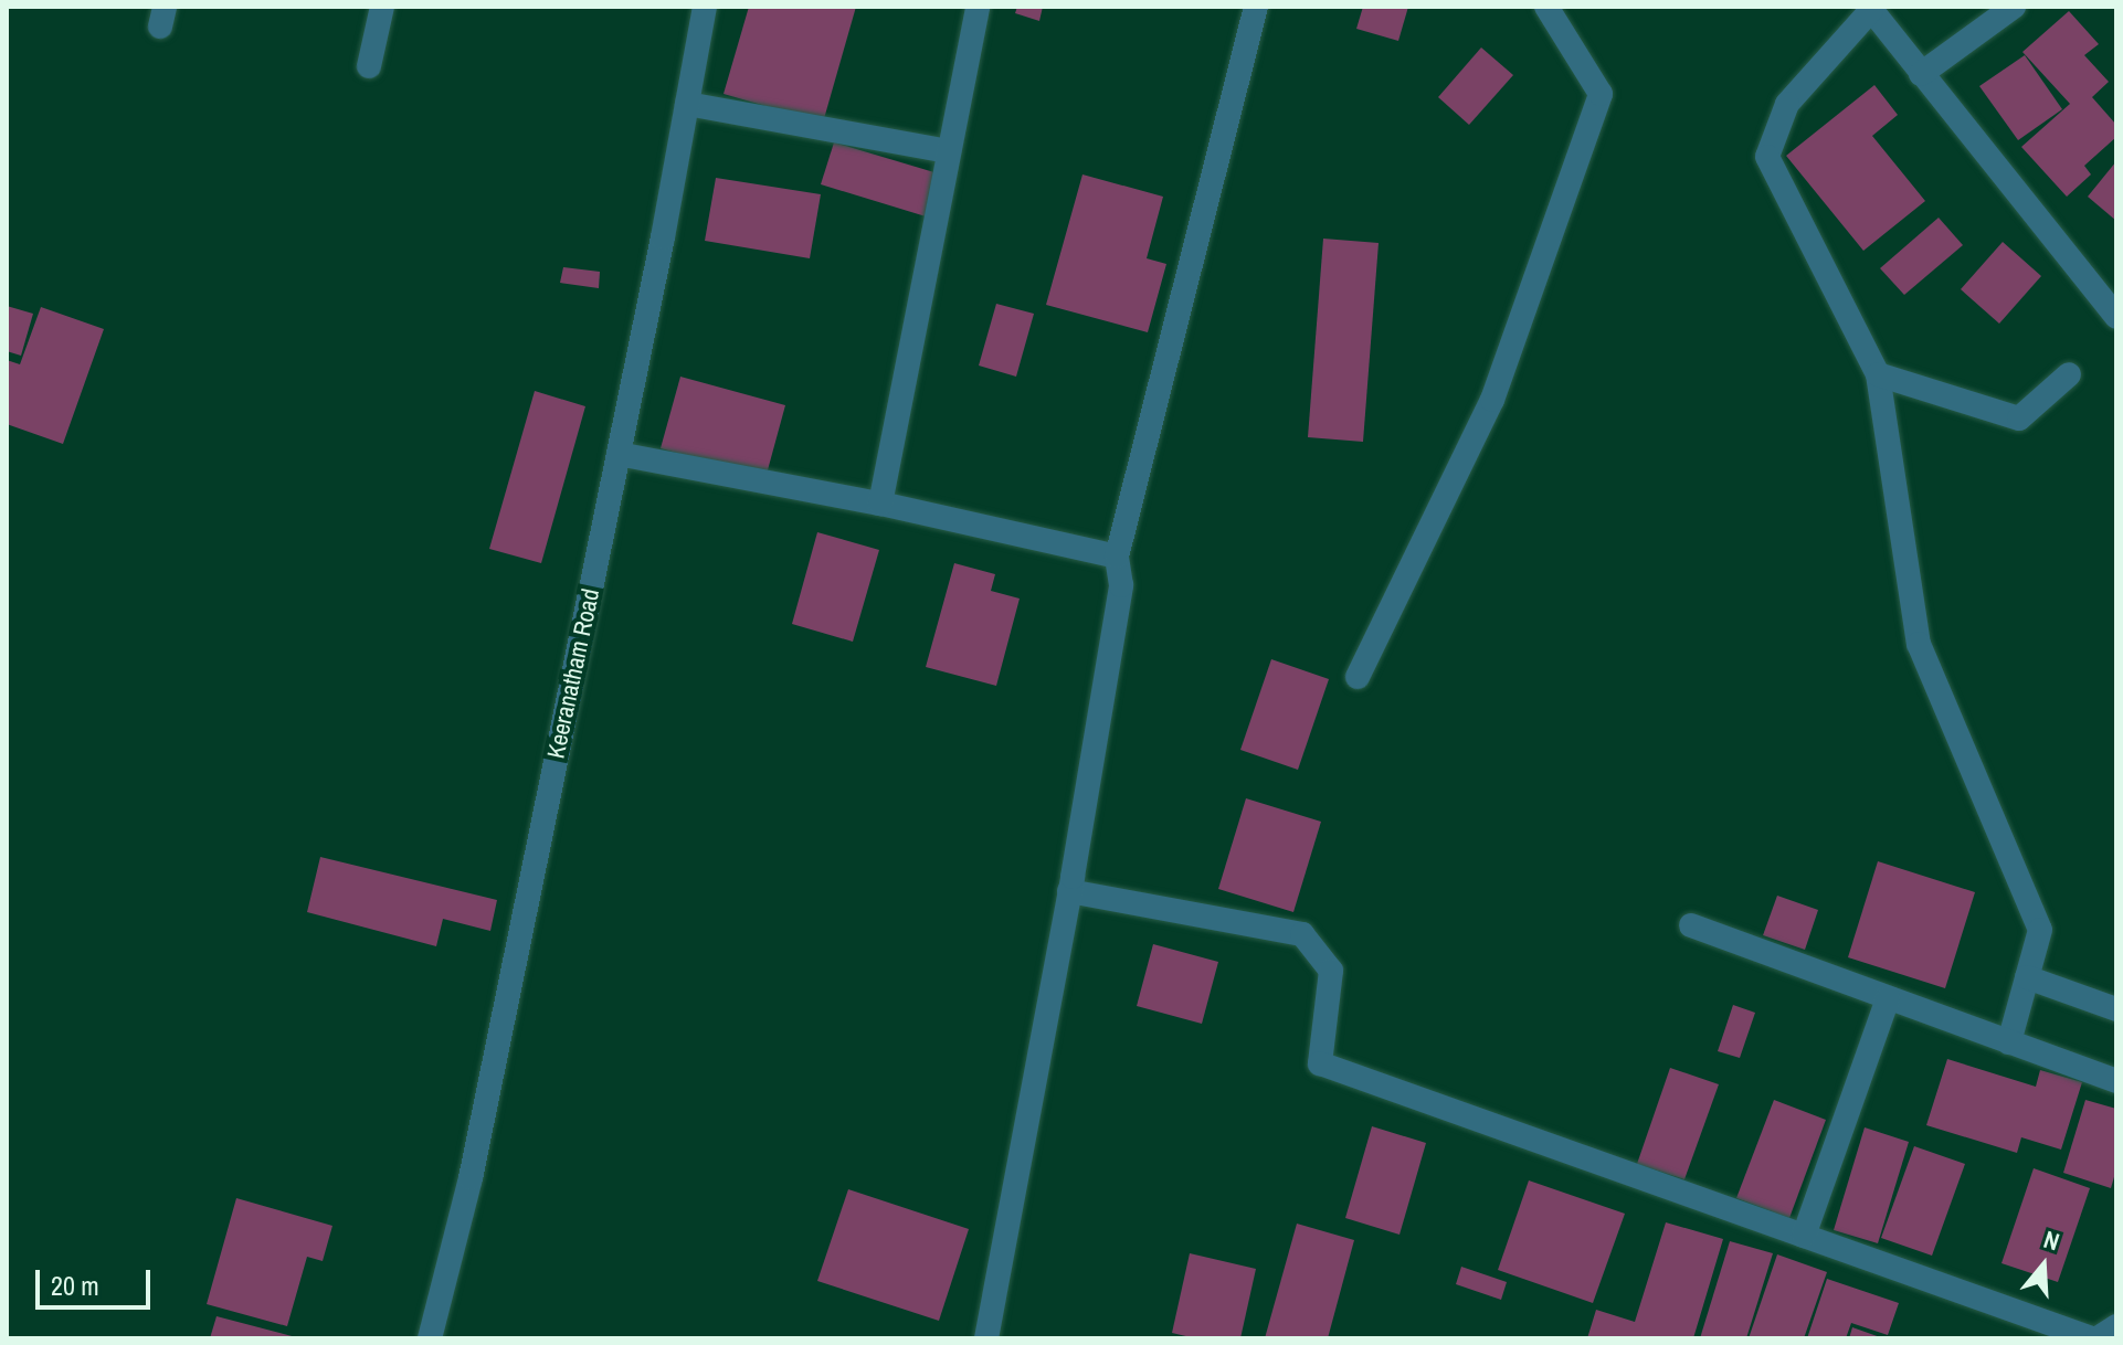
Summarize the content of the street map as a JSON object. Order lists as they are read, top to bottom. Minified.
{"streets":{"street":["Keeranatham Road"]},"scale_bar":"20 m","north":"top"}
